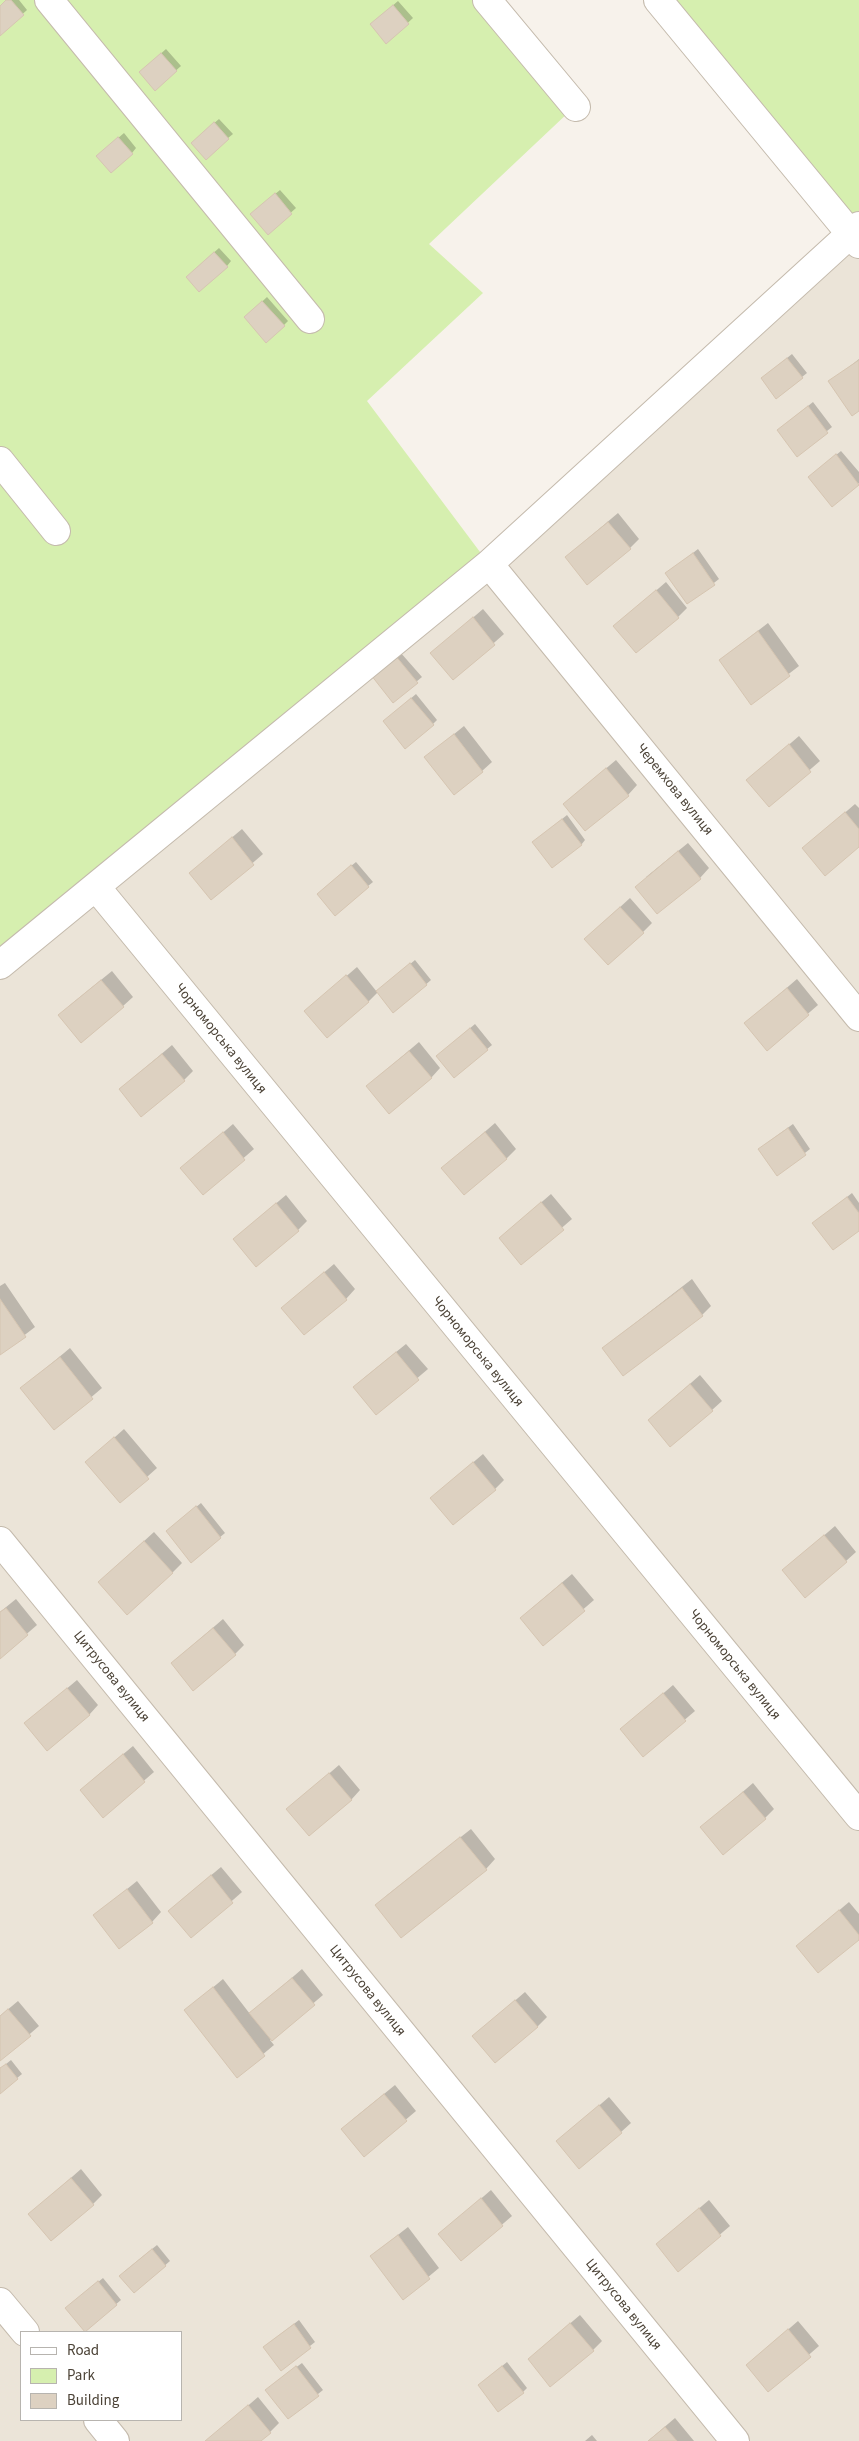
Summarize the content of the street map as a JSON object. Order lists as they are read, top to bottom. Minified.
{"streets":{"street":["Черемхова вулиця","Чорноморська вулиця","Цитрусова вулиця"]},"legend":["Road","Park","Building"]}
